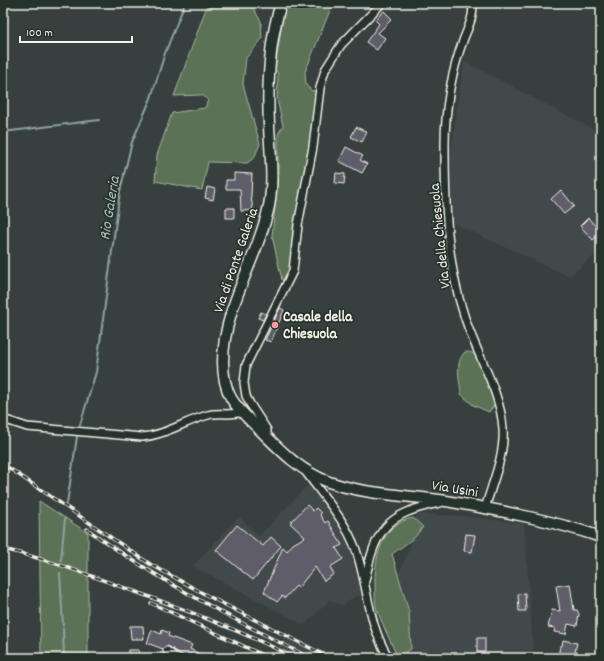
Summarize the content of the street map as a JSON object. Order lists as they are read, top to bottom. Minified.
{"streets":{"main road":["Via di Ponte Galeria","Via Usini"],"street":["Via della Chiesuola"]},"crossings":[["Via della Chiesuola","Via Usini"],["Via di Ponte Galeria","Via Usini"]],"water":["Rio Galeria"],"places":["Casale della Chiesuola"],"scale_bar":"100 m"}
